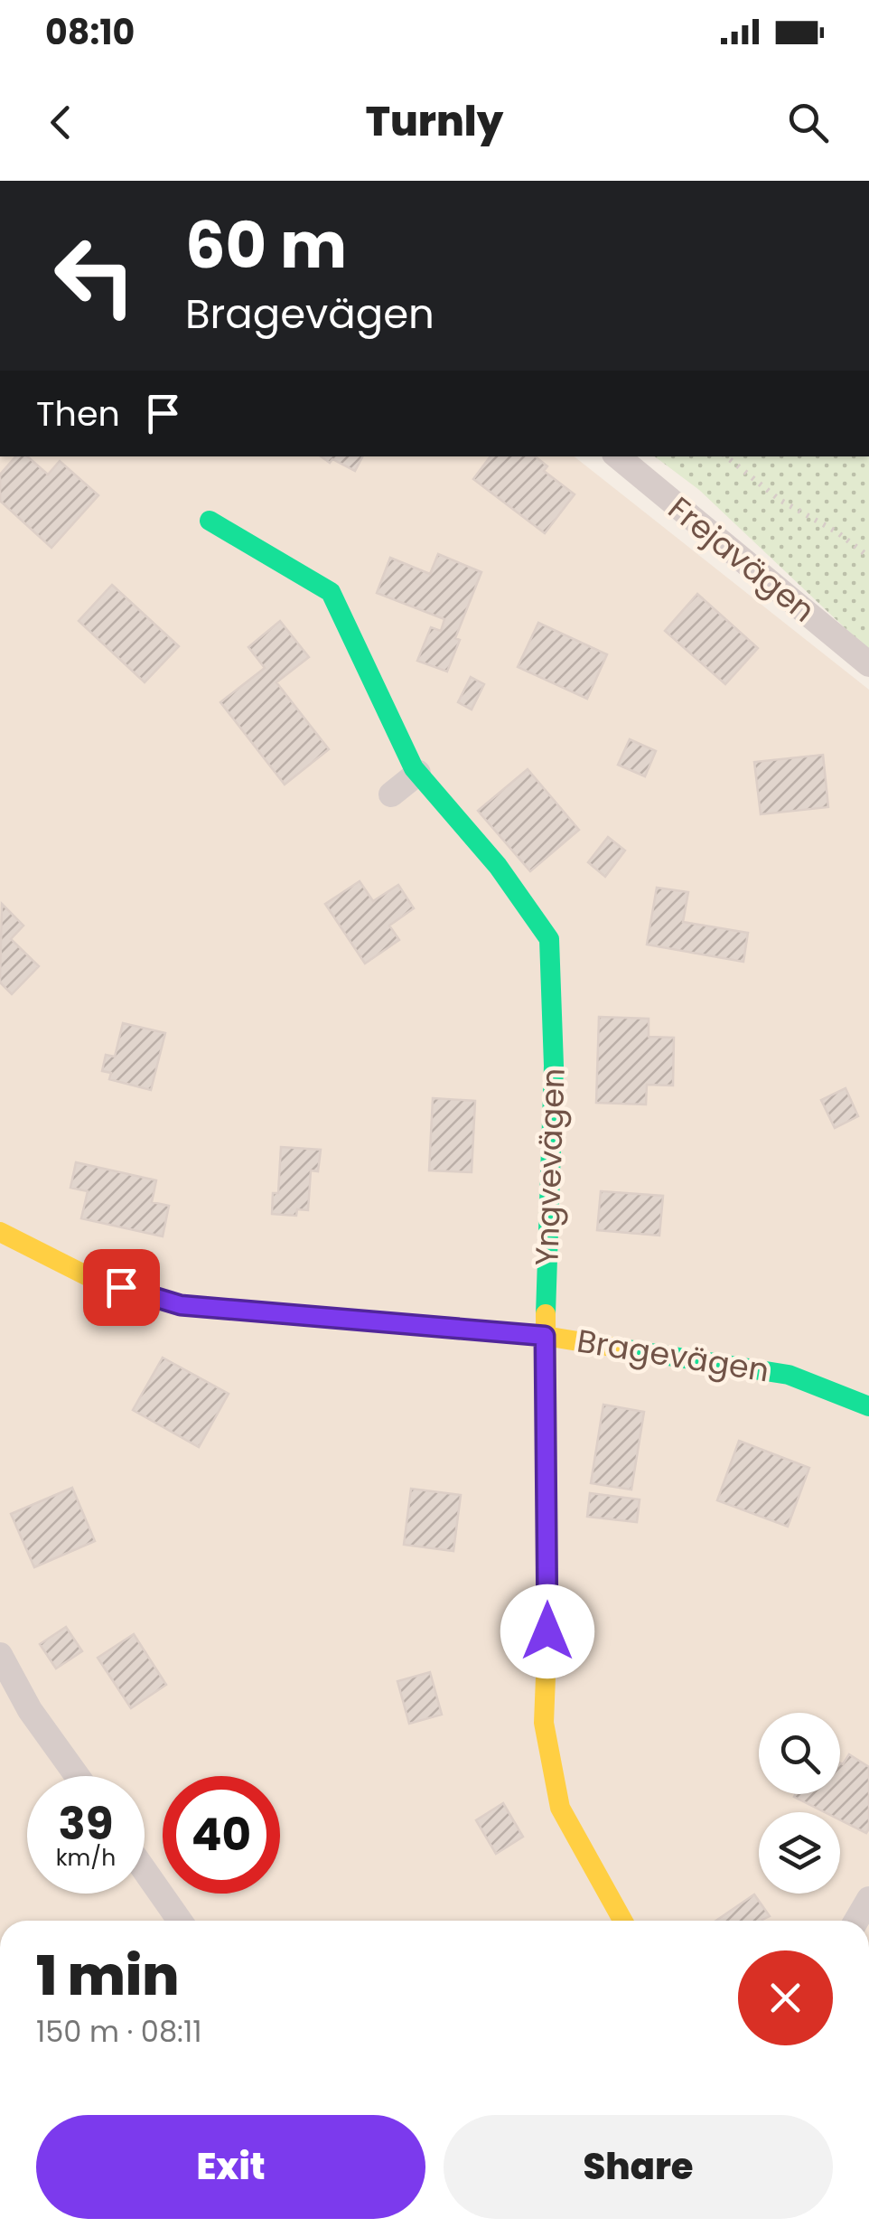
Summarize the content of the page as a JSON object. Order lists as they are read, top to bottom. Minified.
{"streets":{"street":["Frejavägen","Yngvevägen","Bragevägen"]},"crossings":[["Yngvevägen","Bragevägen"]],"page":{"status":"08:10","header":"Turnly","turn":["60 m","Bragevägen"],"then":"Then","speed":"39 km/h","limit":"40","heading":["1 min","150 m · 08:11"],"buttons":["Exit","Share"]}}
